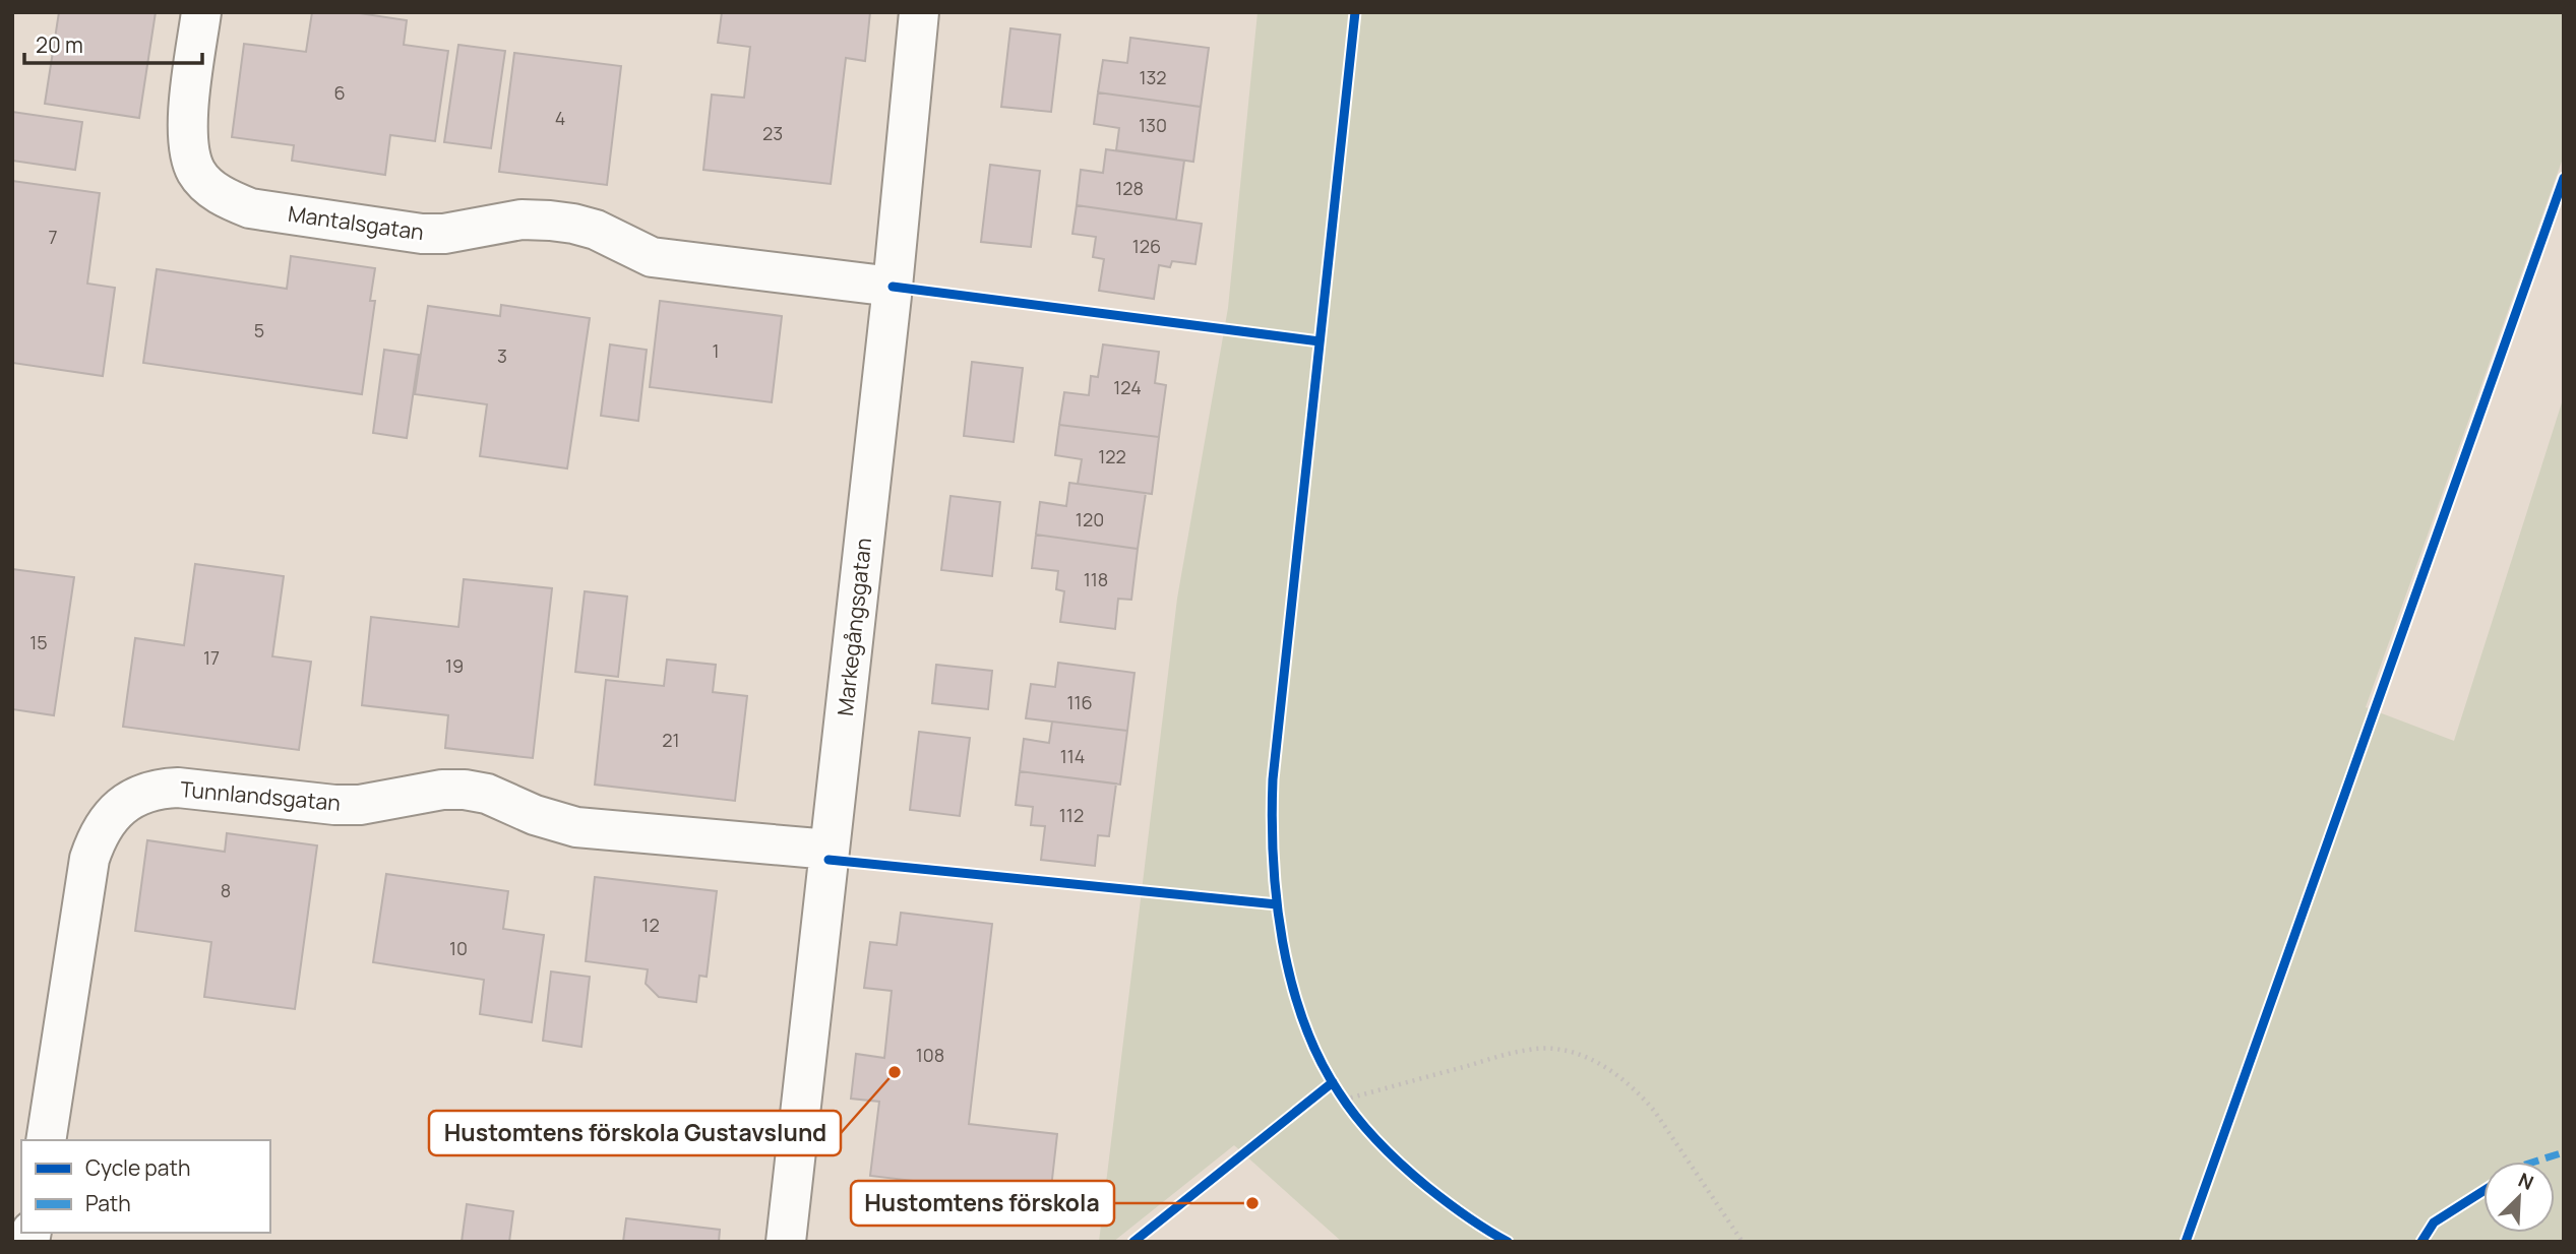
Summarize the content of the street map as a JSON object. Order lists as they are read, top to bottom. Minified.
{"streets":{"street":["Mantalsgatan","Markegångsgatan","Tunnlandsgatan"]},"crossings":[["Mantalsgatan","Markegångsgatan"],["Markegångsgatan","Tunnlandsgatan"]],"places":["Hustomtens förskola Gustavslund","Hustomtens förskola"],"house_numbers":["132","6","4","130","23","128","7","126","5","1","3","124","122","120","118","15","17","19","116","21","114","112","8","12","10","108"],"legend":["Cycle path","Path"],"scale_bar":"20 m","north":"top right"}
